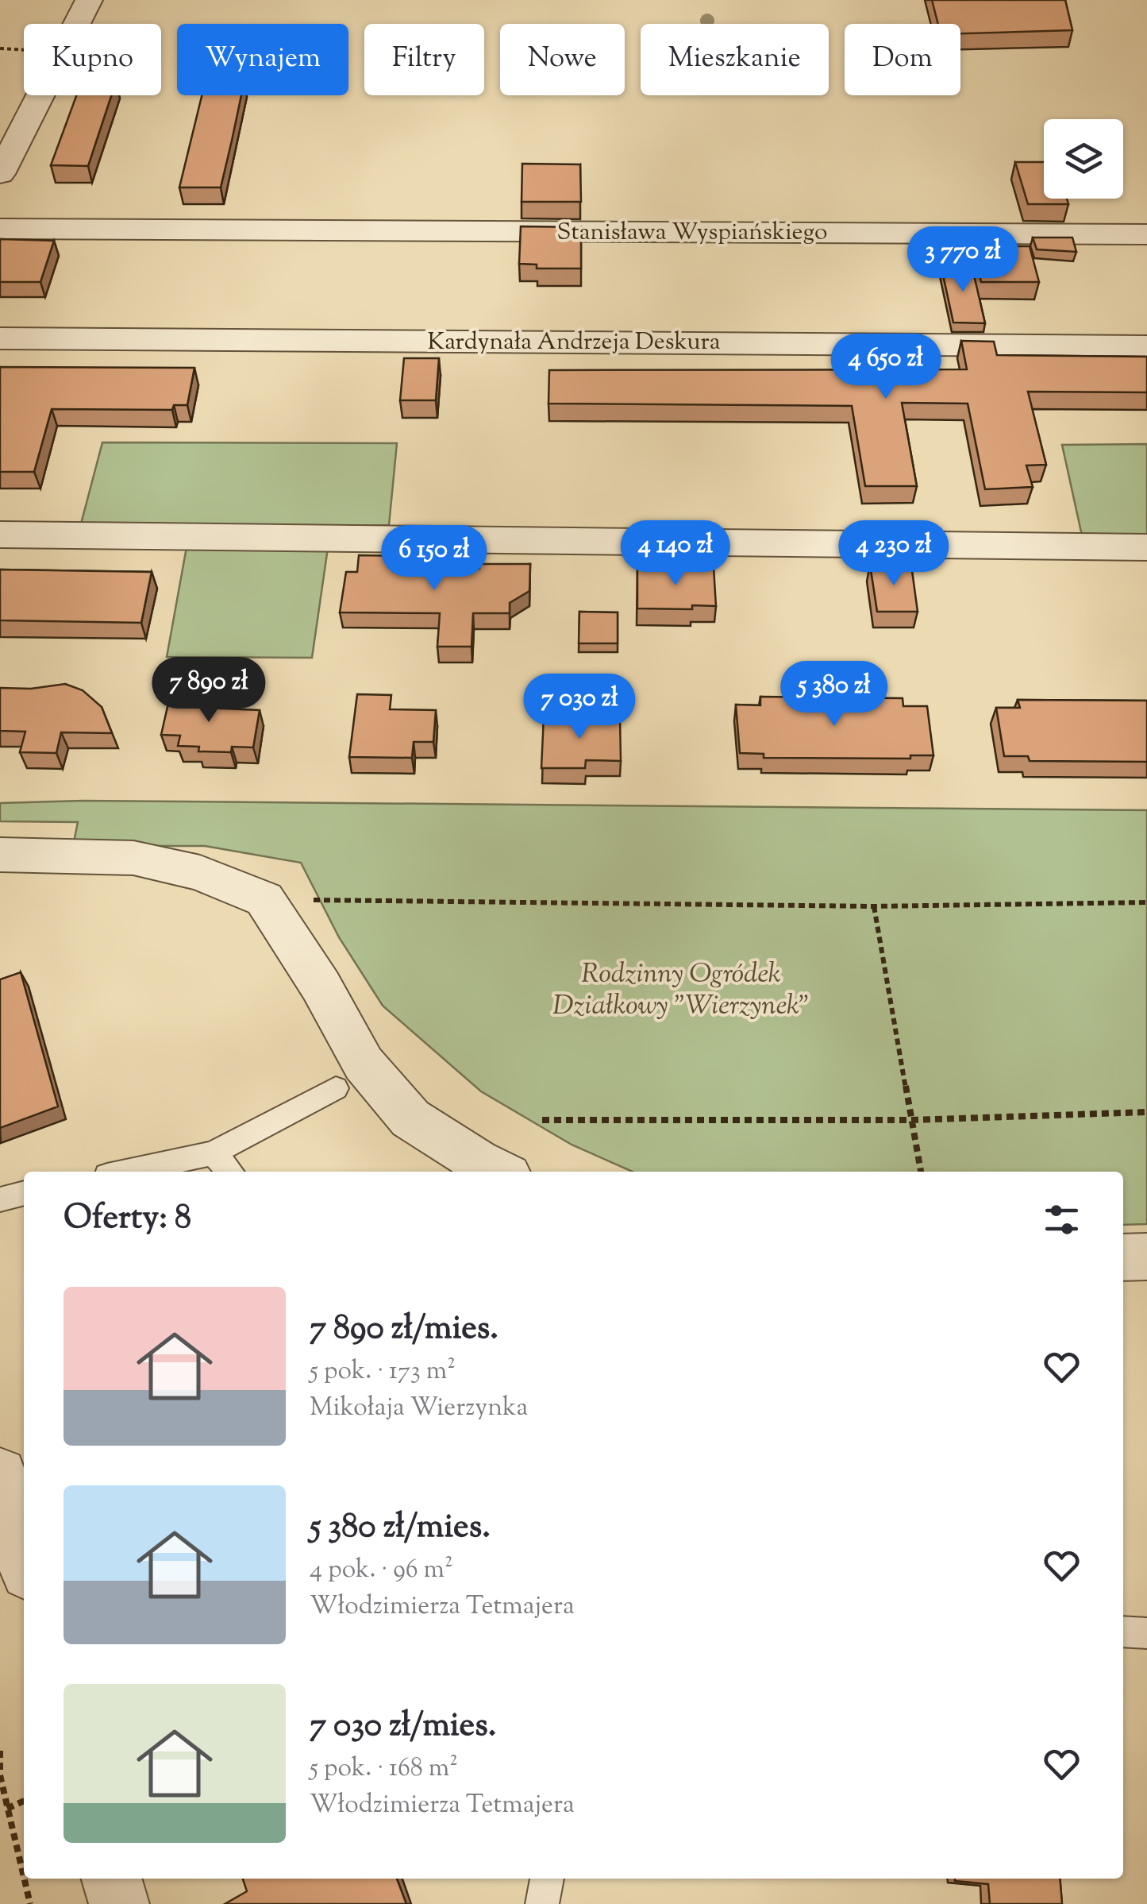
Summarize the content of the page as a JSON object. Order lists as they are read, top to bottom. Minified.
{"streets":{"street":["Stanisława Wyspiańskiego","Kardynała Andrzeja Deskura"]},"parks":["Rodzinny Ogródek Działkowy \"Wierzynek\""],"page":{"chip":["Kupno","Wynajem","Filtry","Nowe","Mieszkanie","Dom"],"price":["3 770 zł","4 650 zł","4 140 zł","4 230 zł","6 150 zł","7 890 zł","5 380 zł","7 030 zł"],"heading":"Oferty: 8","list":[{"name":"7 890 zł/mies.","note":"5 pok. · 173 m² · Mikołaja Wierzynka"},{"name":"5 380 zł/mies.","note":"4 pok. · 96 m² · Włodzimierza Tetmajera"},{"name":"7 030 zł/mies.","note":"5 pok. · 168 m² · Włodzimierza Tetmajera"}]}}
